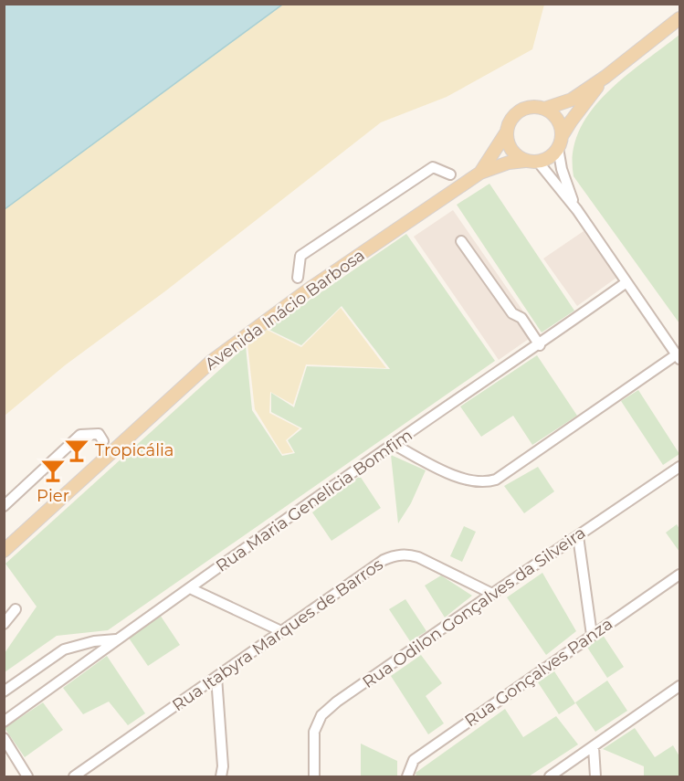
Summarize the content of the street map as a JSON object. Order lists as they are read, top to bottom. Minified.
{"streets":{"main road":["Avenida Inácio Barbosa"],"street":["Rua Maria Genelicia Bomfim","Rua Odilon Gonçalves da Silveira","Rua Itabyra Marques de Barros","Rua Gonçalves Panza"]},"crossings":[["Rua Odilon Gonçalves da Silveira","Rua Itabyra Marques de Barros"]],"places":{"bar":["Tropicália","Pier"]}}
